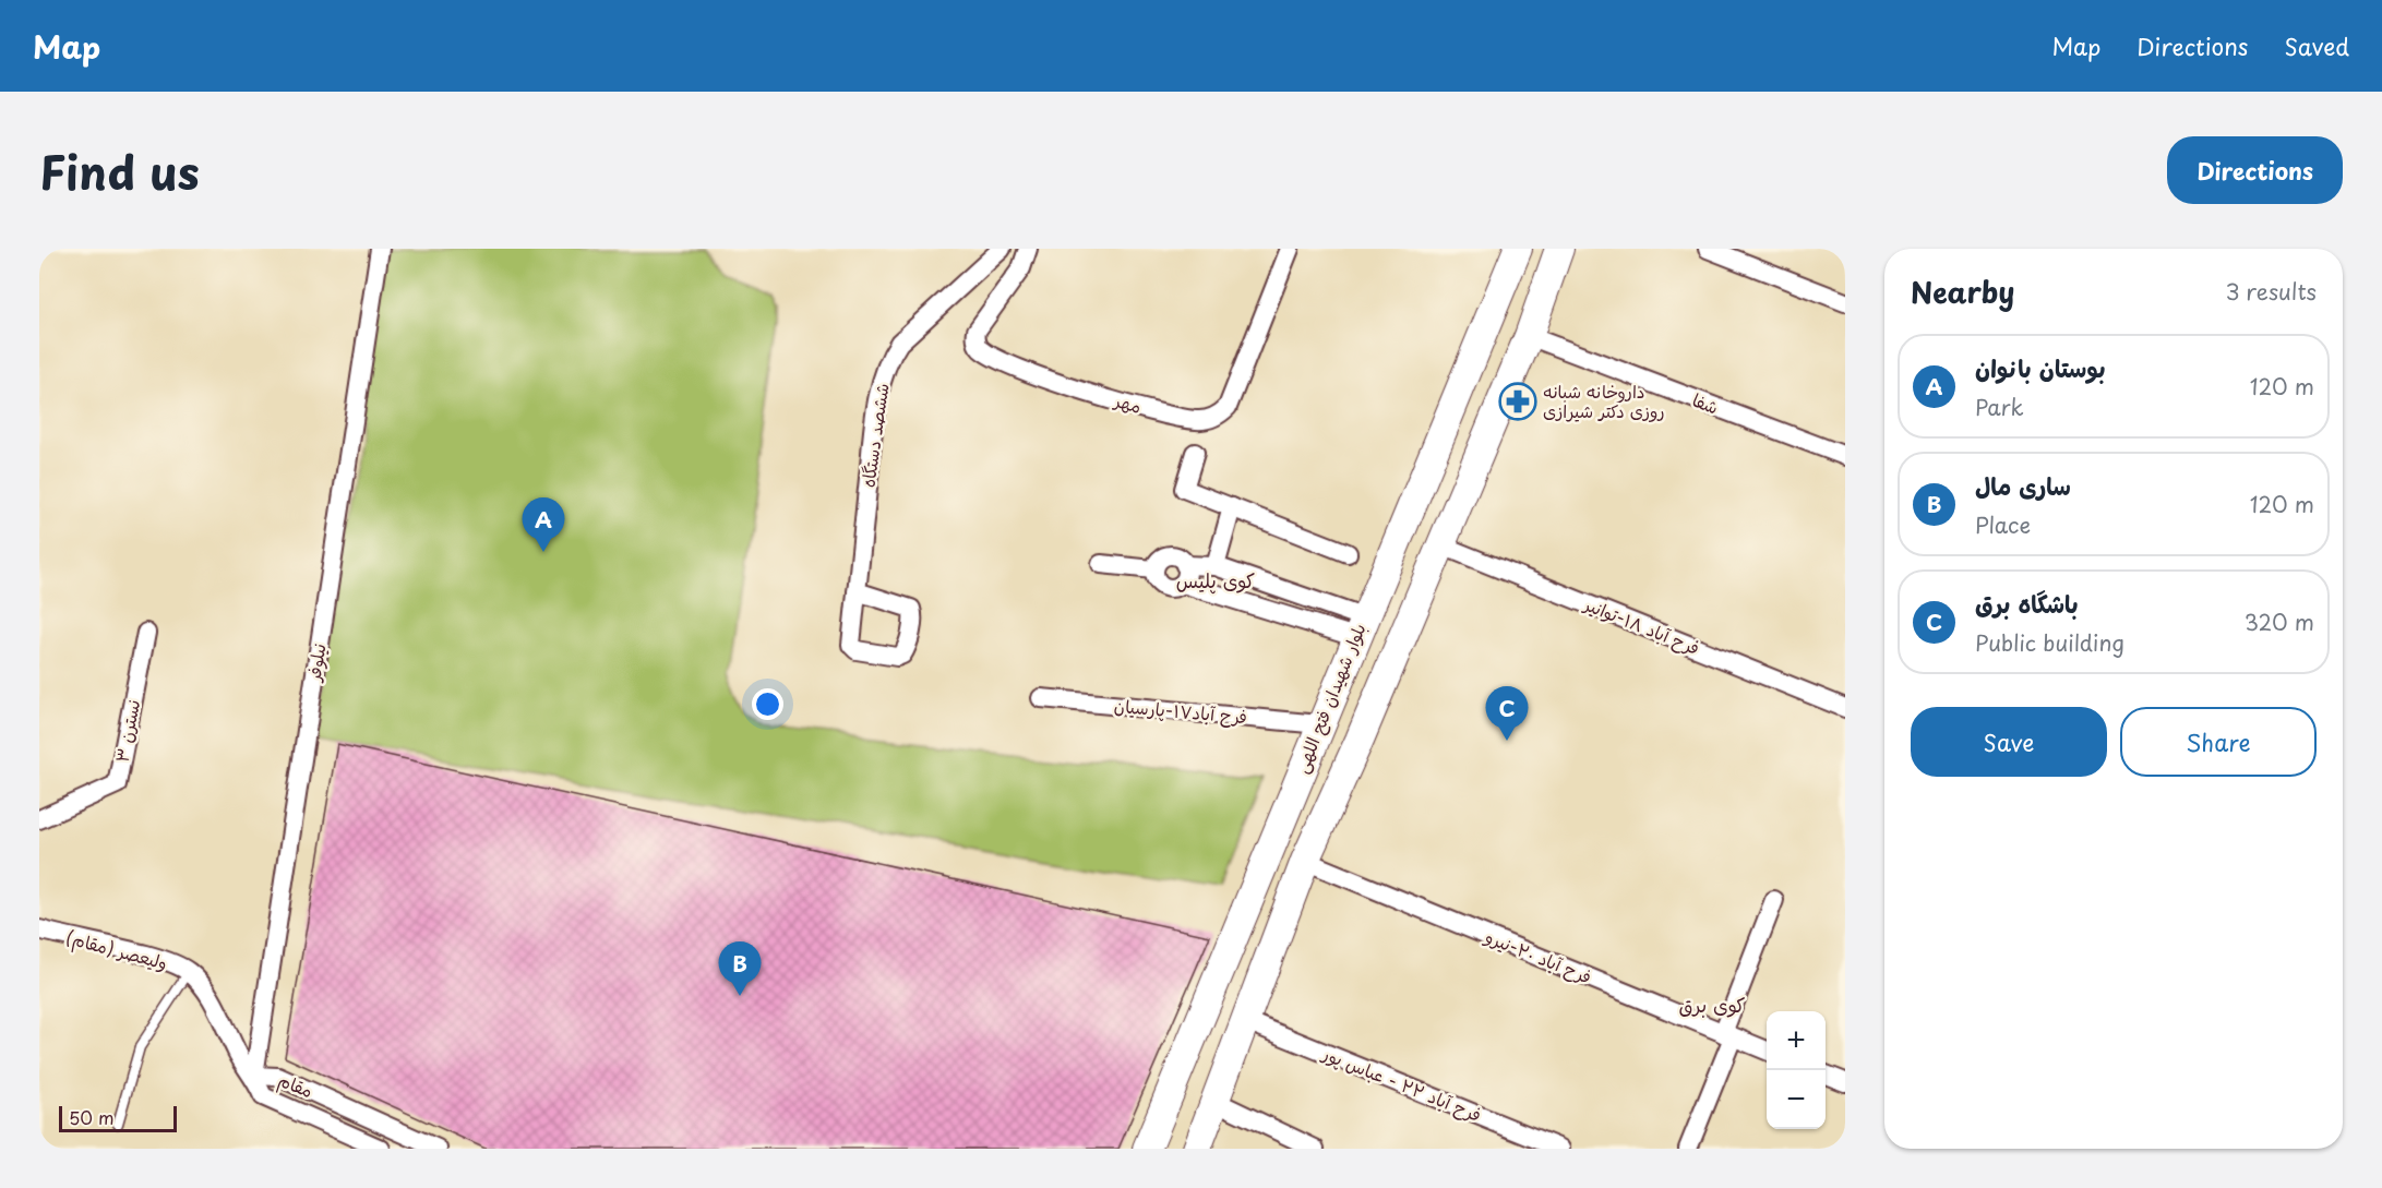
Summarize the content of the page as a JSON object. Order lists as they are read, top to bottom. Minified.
{"streets":{"main road":["بلوار شهیدان فتح اللهی"],"street":["مهر","شفا","ششصد دستگاه","فرح آباد ۱۸-توانیر","نیلوفر","فرح آباد۱۷-پارسیان","نسترن ۳","ولیعصر (مقام)","فرح آباد ۲۰-نیرو","فرح آباد ۲۲ - عباس پور","مقام"]},"crossings":[["نیلوفر","ولیعصر (مقام)"],["نیلوفر","مقام"],["بلوار شهیدان فتح اللهی","فرح آباد۱۷-پارسیان"],["ولیعصر (مقام)","مقام"]],"districts":["کوی پلیس","کوی برق"],"places":{"pharmacy":["داروخانه شبانه روزی دکتر شیرازی"]},"scale_bar":"50 m","page":{"header":"Map","nav":["Map","Directions","Saved"],"title":"Find us","buttons":["Directions",["Save","Share"]],"heading":["Nearby","3 results"],"list":[{"mark":"A","name":"بوستان بانوان","note":"Park","value":"120 m"},{"mark":"B","name":"ساری مال","note":"Place","value":"120 m"},{"mark":"C","name":"باشگاه برق","note":"Public building","value":"320 m"}],"pins":["A","C","B"],"map_buttons":["+","−"],"scale":"50 m"}}
